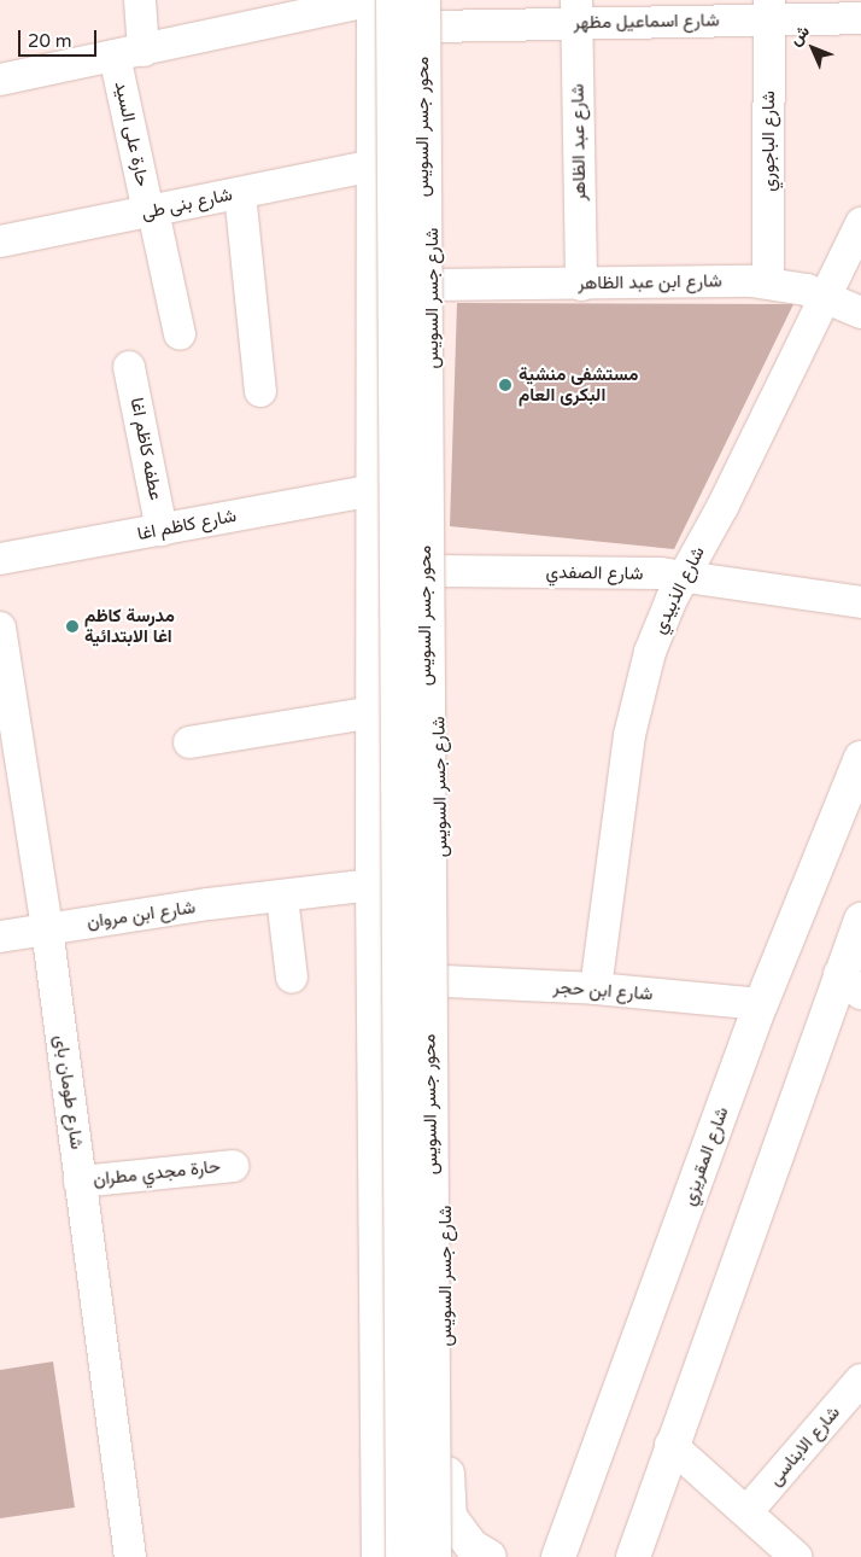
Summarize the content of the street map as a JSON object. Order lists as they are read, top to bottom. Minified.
{"streets":{"main road":["محور جسر السويس","شارع جسر السويس","شارع المقريزي"],"street":["شارع اسماعيل مظهر","حارة على السيد","شارع الباجوري","شارع عبد الظاهر","شارع بنى طى","شارع ابن عبد الظاهر","عطفه كاظم اغا","شارع كاظم اغا","شارع الصفدي","شارع الذبيدي","شارع ابن مروان","شارع ابن حجر","شارع طومان باى","حارة مجدي مطران","شارع الابناسى"]},"crossings":[["شارع اسماعيل مظهر","محور جسر السويس"],["شارع اسماعيل مظهر","شارع الباجوري"],["شارع اسماعيل مظهر","شارع عبد الظاهر"],["شارع اسماعيل مظهر","شارع جسر السويس"],["محور جسر السويس","شارع جسر السويس"],["حارة على السيد","شارع بنى طى"],["شارع الباجوري","شارع ابن عبد الظاهر"],["شارع عبد الظاهر","شارع ابن عبد الظاهر"],["شارع ابن عبد الظاهر","شارع جسر السويس"],["شارع ابن عبد الظاهر","شارع الذبيدي"],["شارع جسر السويس","شارع الصفدي"],["شارع جسر السويس","شارع ابن حجر"],["عطفه كاظم اغا","شارع كاظم اغا"],["شارع الصفدي","شارع الذبيدي"],["شارع الذبيدي","شارع ابن حجر"],["شارع ابن مروان","شارع طومان باى"],["شارع ابن حجر","شارع المقريزي"],["شارع طومان باى","حارة مجدي مطران"]],"places":["مستشفى منشية البكرى العام","مدرسة كاظم اغا الابتدائية"],"scale_bar":"20 m","north":"top left"}
